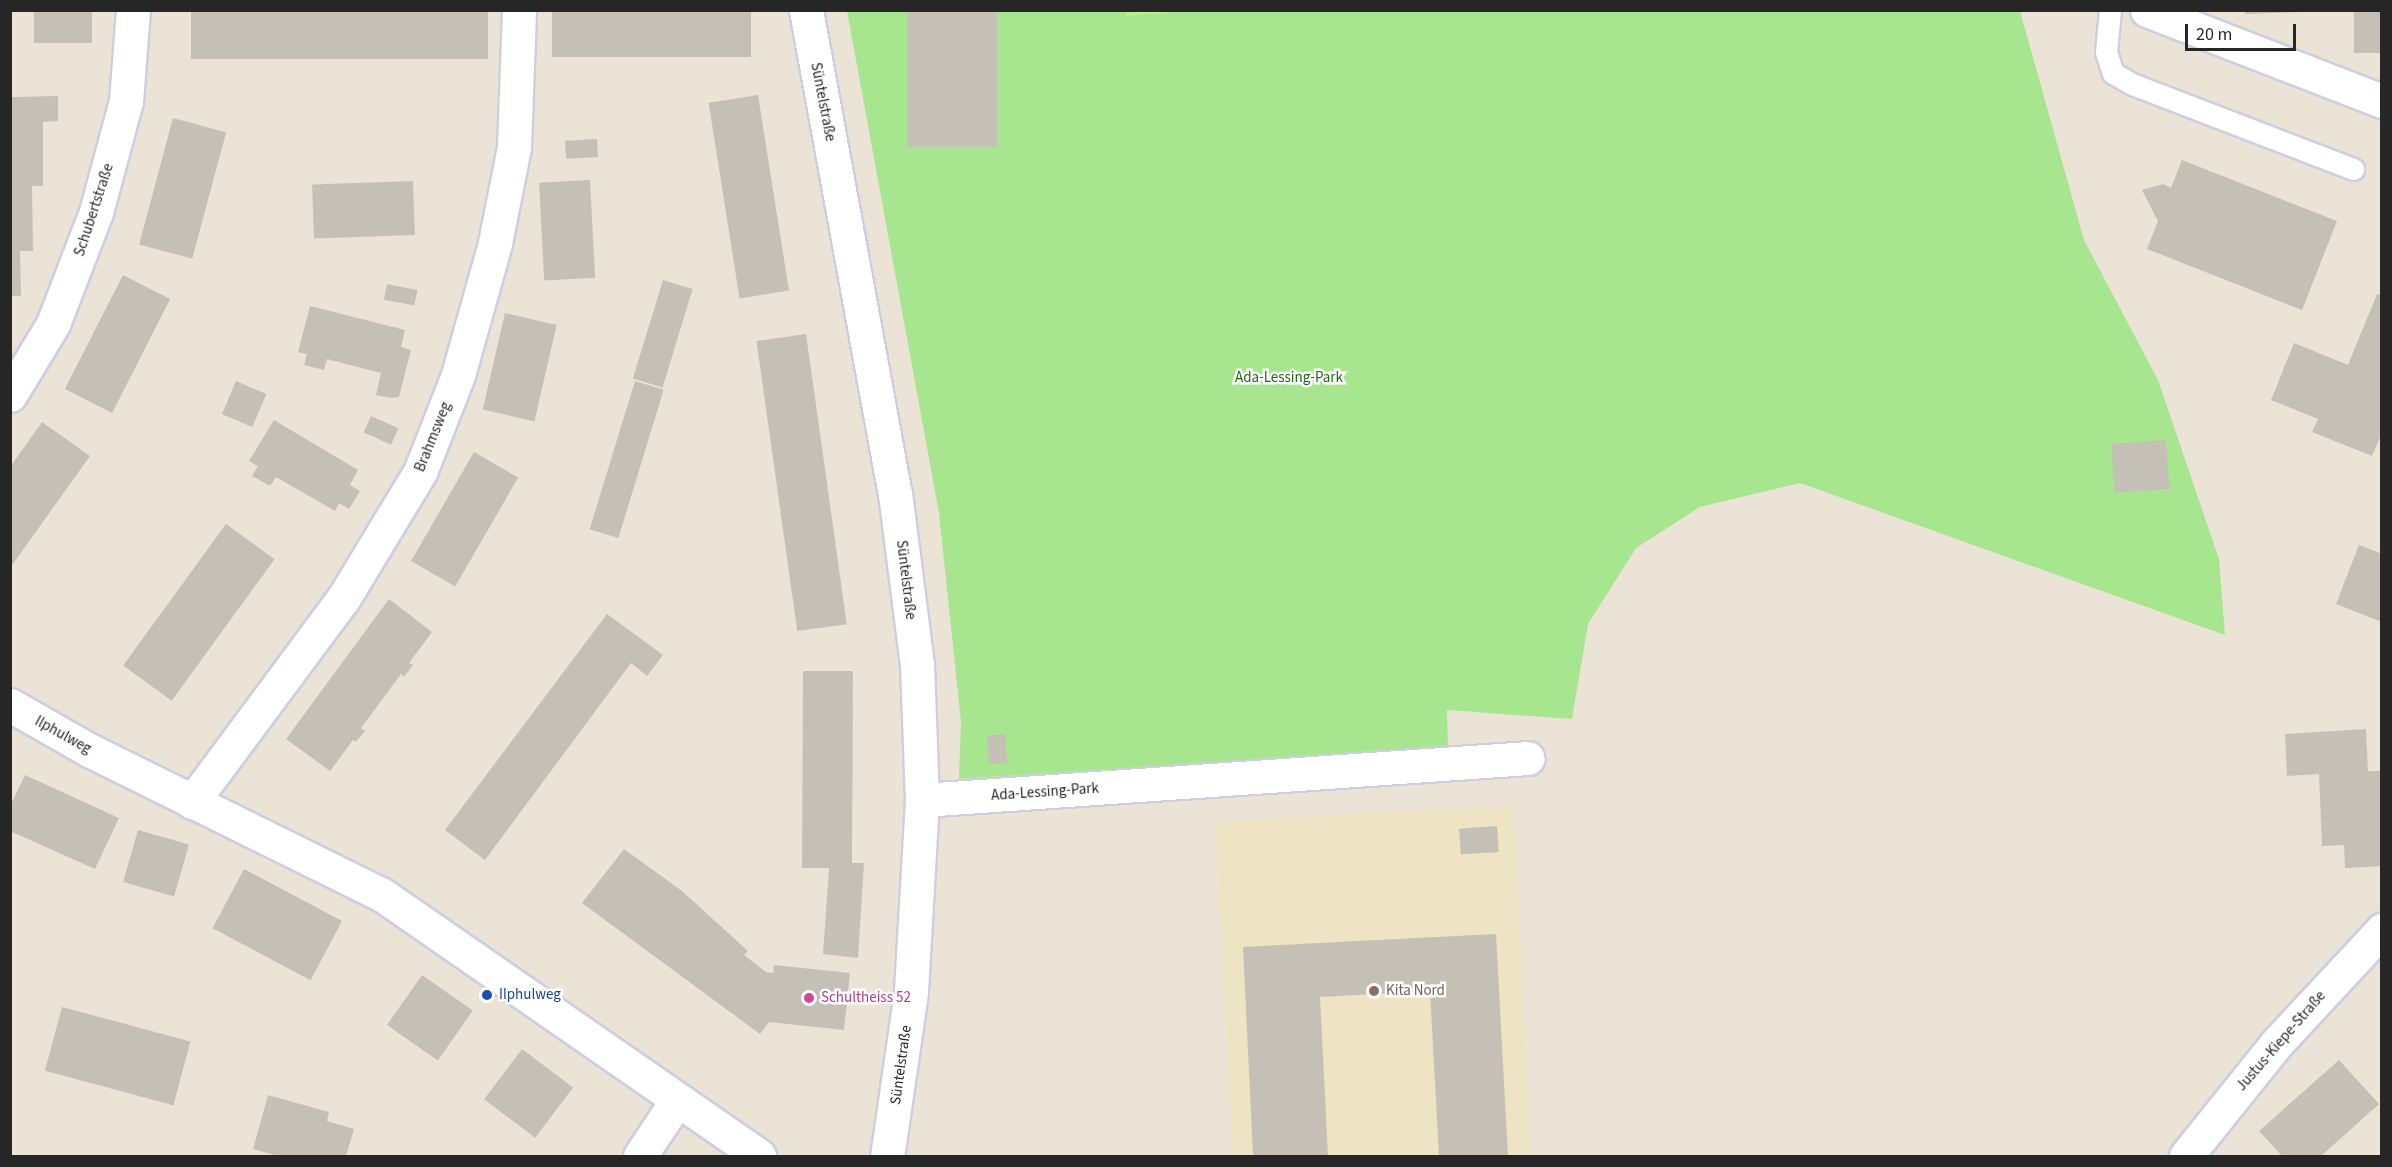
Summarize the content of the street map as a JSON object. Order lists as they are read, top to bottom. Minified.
{"streets":{"street":["Süntelstraße","Schubertstraße","Brahmsweg","Ilphulweg","Ada-Lessing-Park","Justus-Kiepe-Straße"]},"crossings":[["Süntelstraße","Ada-Lessing-Park"],["Brahmsweg","Ilphulweg"]],"parks":["Ada-Lessing-Park"],"places":["Kita Nord","Ilphulweg","Schultheiss 52"],"scale_bar":"20 m"}
